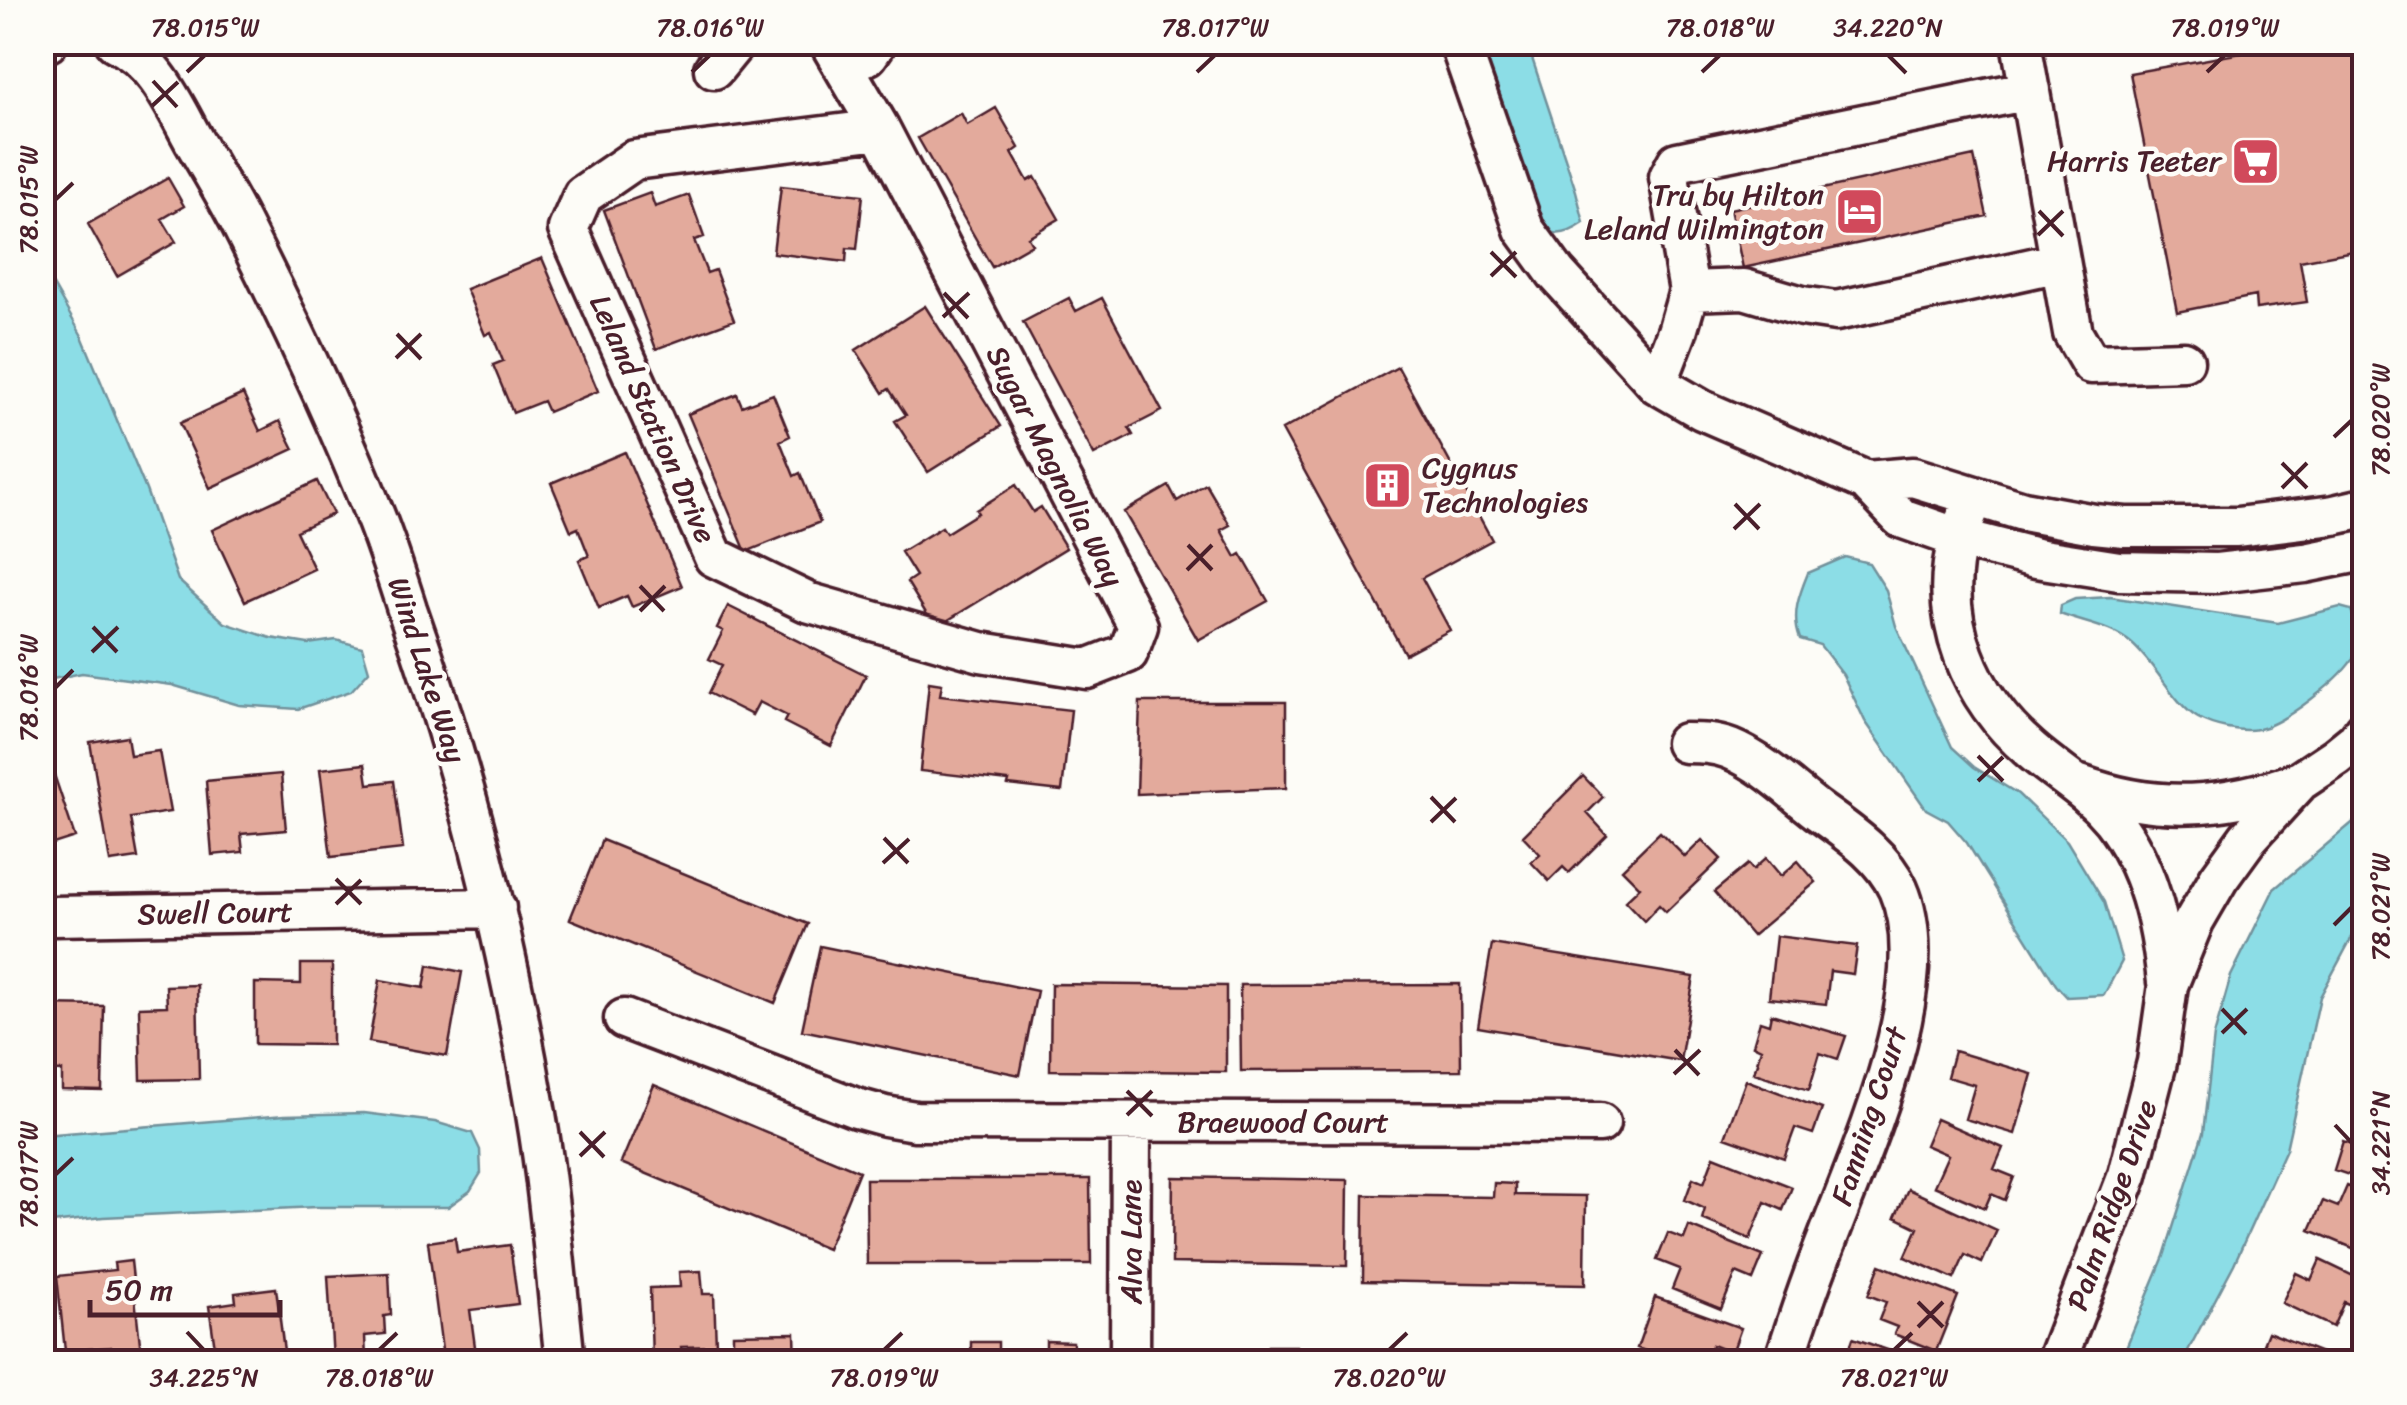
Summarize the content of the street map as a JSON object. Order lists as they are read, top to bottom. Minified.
{"streets":{"street":["Leland Station Drive","Sugar Magnolia Way","Wind Lake Way","Swell Court","Fanning Court","Braewood Court","Palm Ridge Drive","Alva Lane"]},"crossings":[["Leland Station Drive","Sugar Magnolia Way"],["Wind Lake Way","Swell Court"],["Braewood Court","Alva Lane"]],"places":{"supermarket":["Harris Teeter"],"hotel":["Tru by Hilton Leland Wilmington"],"building":["Cygnus Technologies"]},"scale_bar":"50 m","coordinates":["78.015°W","78.016°W","78.017°W","78.018°W","34.220°N","78.019°W","78.020°W","78.021°W","34.221°N","34.225°N"]}
